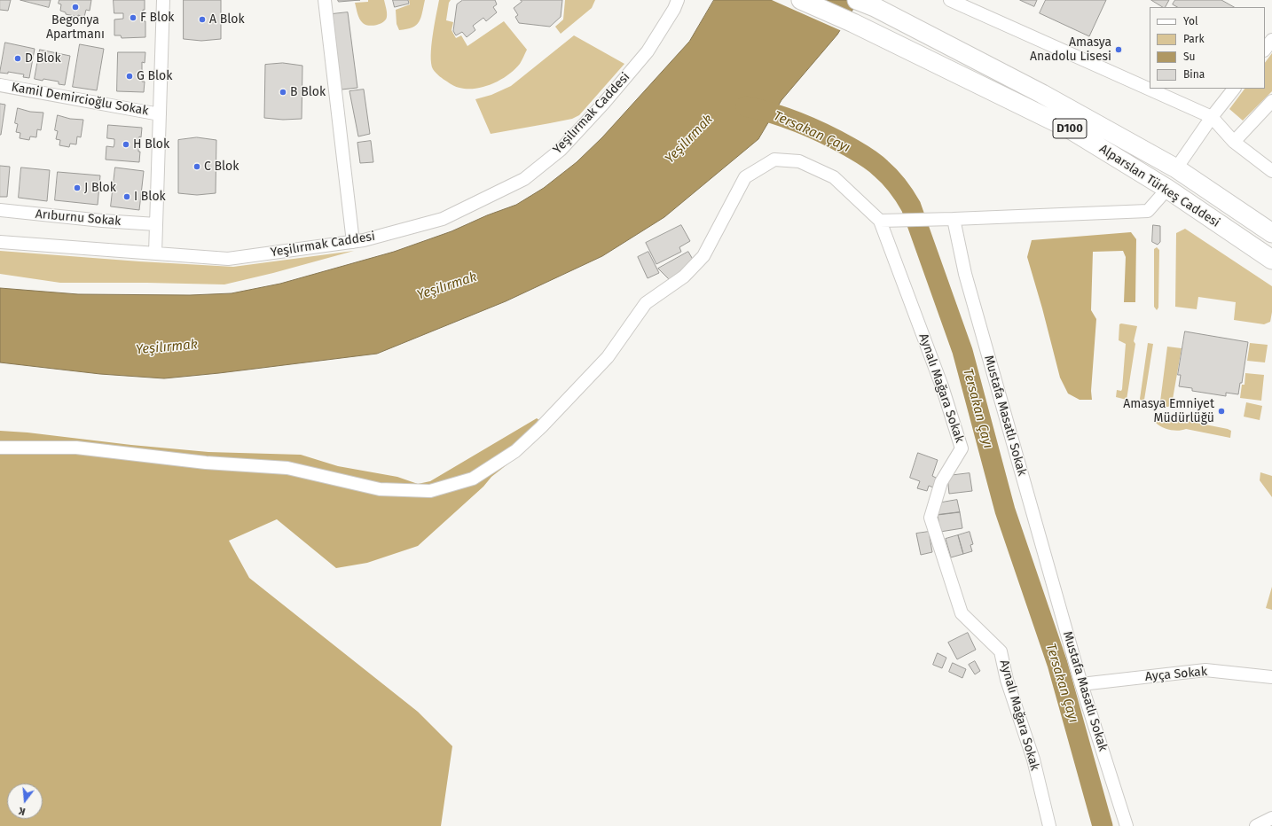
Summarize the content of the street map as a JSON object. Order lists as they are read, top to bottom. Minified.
{"streets":{"highway":["D100","Alparslan Türkeş Caddesi"],"street":["Kamil Demircioğlu Sokak","Yeşilırmak Caddesi","Arıburnu Sokak","Aynalı Mağara Sokak","Mustafa Masatlı Sokak","Ayça Sokak"]},"crossings":[["Mustafa Masatlı Sokak","Ayça Sokak"]],"water":["Tersakan Çayı","Yeşilırmak"],"places":["Begonya Apartmanı","F Blok","A Blok","Amasya Anadolu Lisesi","D Blok","G Blok","B Blok","H Blok","C Blok","J Blok","I Blok","Amasya Emniyet Müdürlüğü"],"legend":["Yol","Park","Su","Bina"],"north":"bottom"}
